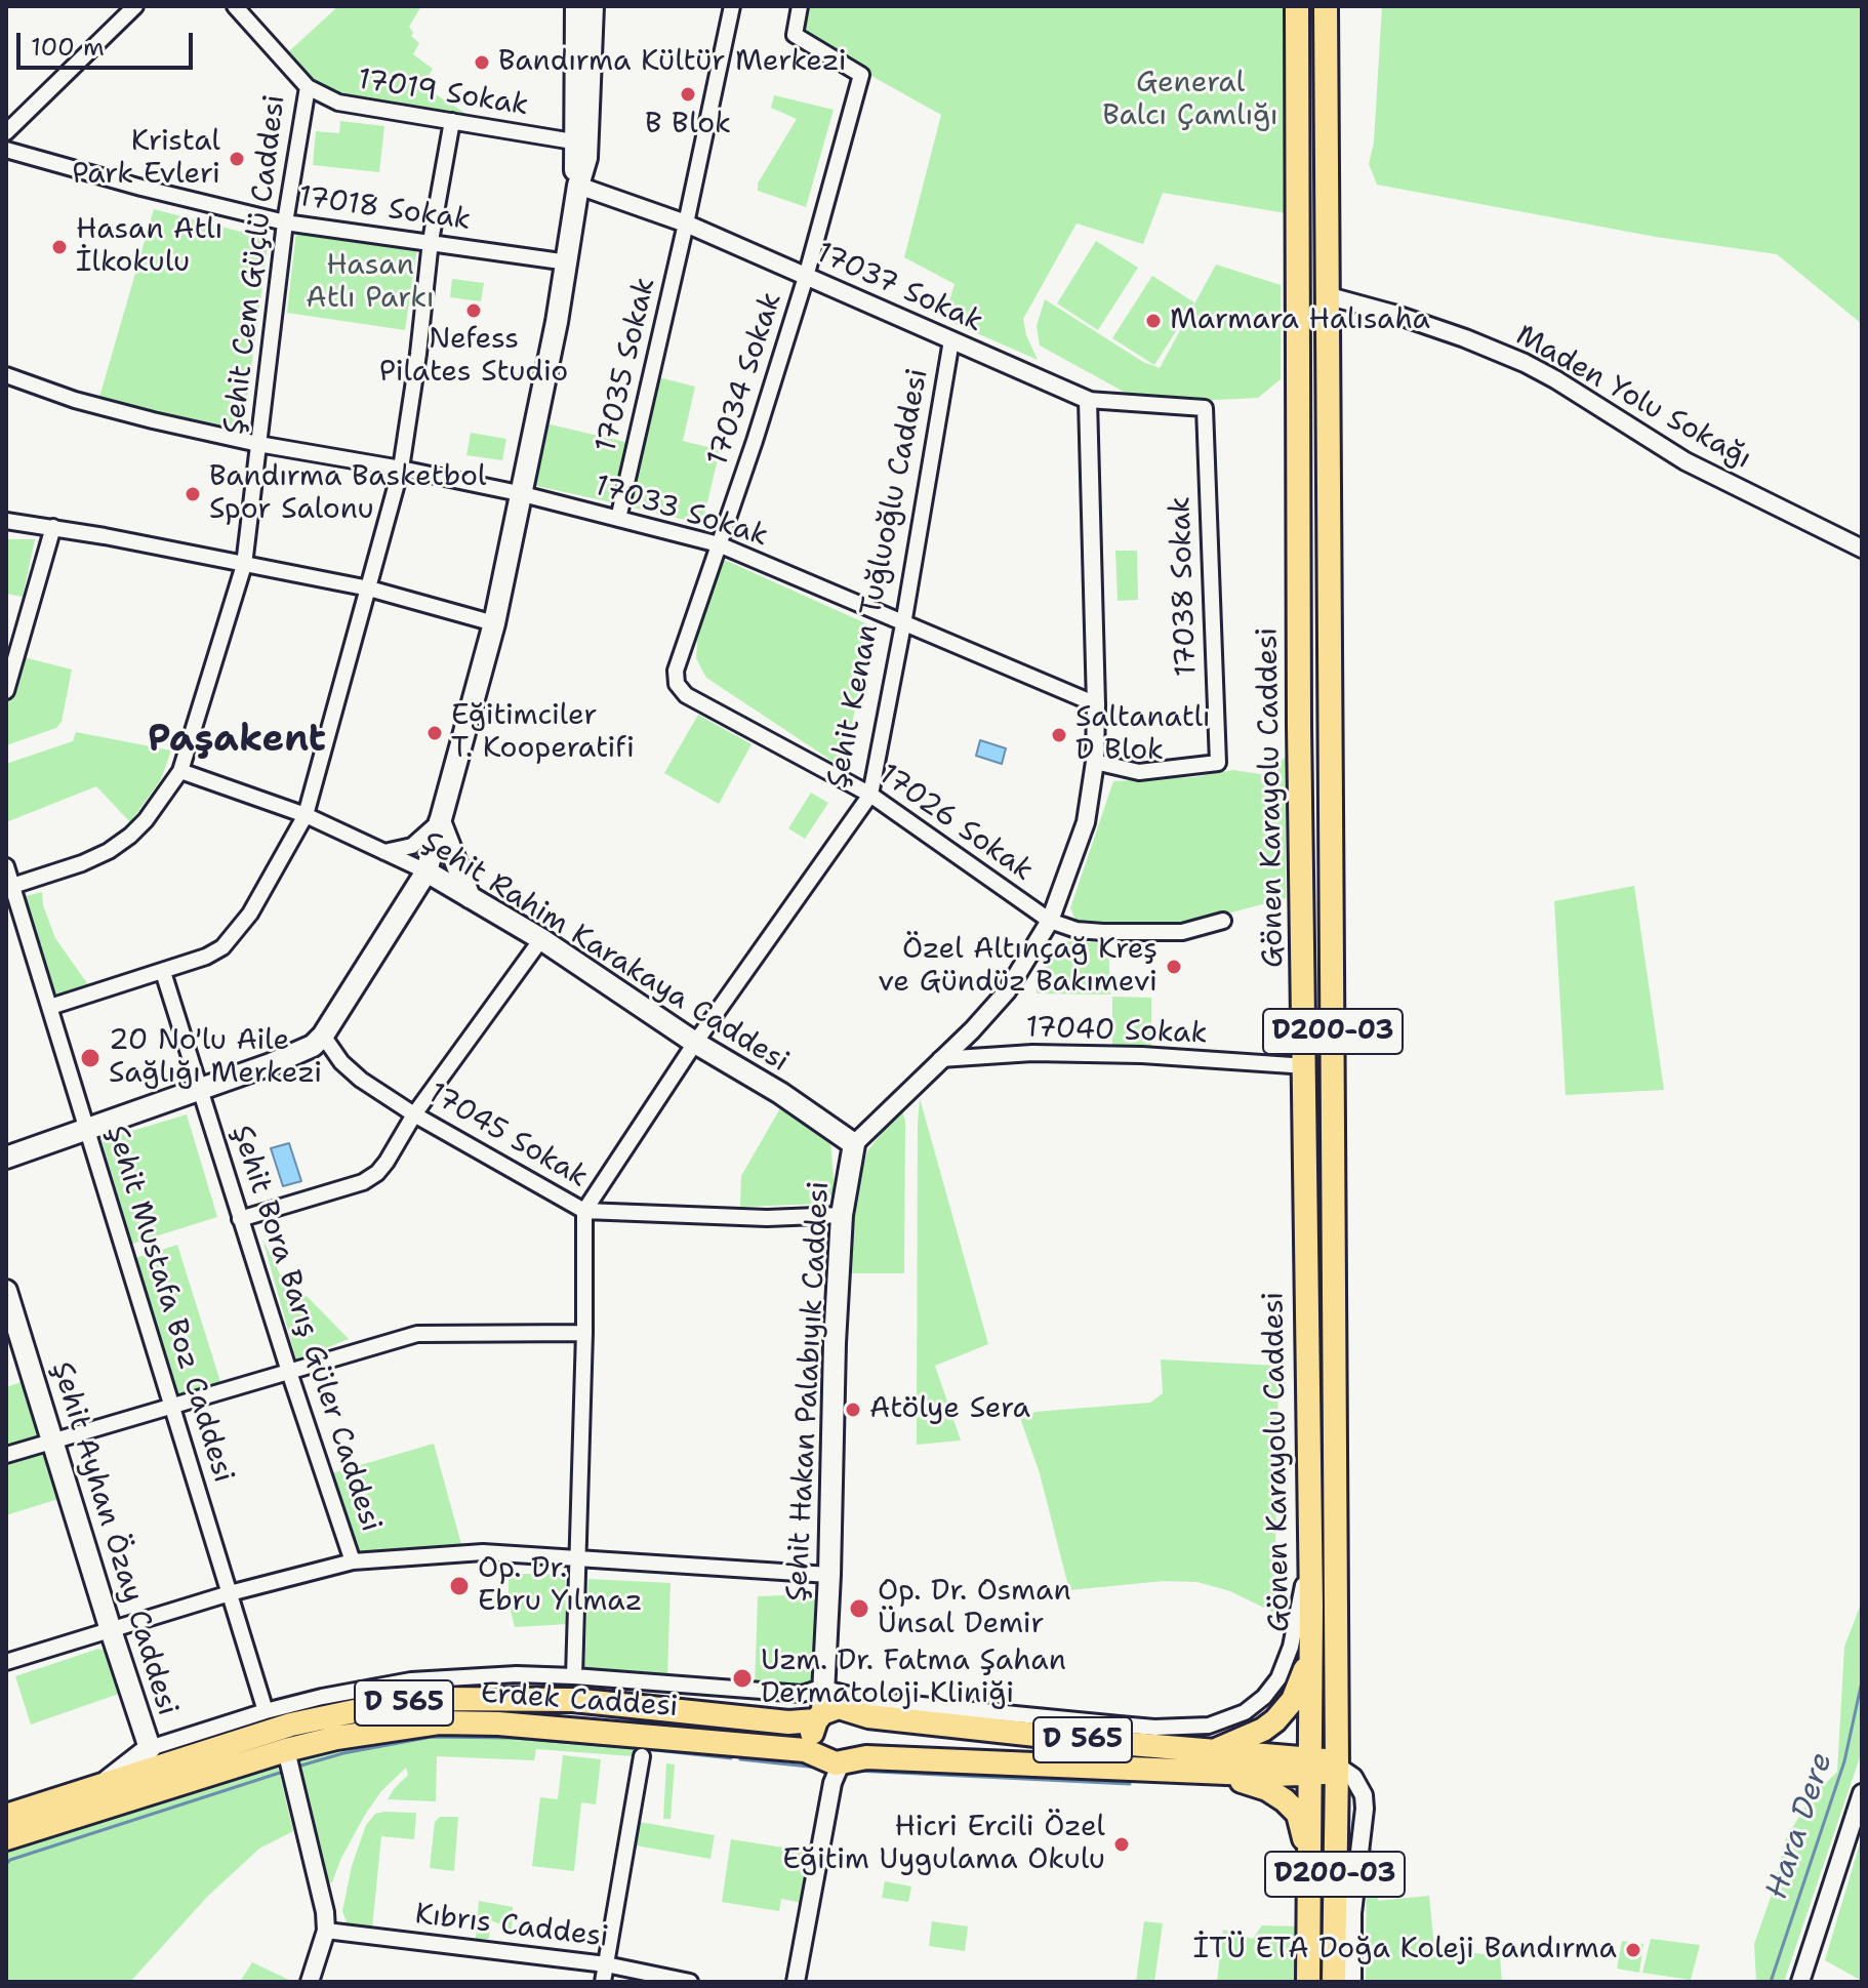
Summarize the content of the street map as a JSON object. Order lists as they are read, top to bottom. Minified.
{"streets":{"highway":["Gönen Karayolu Caddesi","D200-03","Erdek Caddesi","D 565"],"main road":["Şehit Rahim Karakaya Caddesi","Şehit Hakan Palabıyık Caddesi","Şehit Ayhan Özay Caddesi"],"street":["17019 Sokak","17018 Sokak","Şehit Cem Güçlü Caddesi","17037 Sokak","17035 Sokak","17034 Sokak","Maden Yolu Sokağı","17033 Sokak","Şehit Kenan Tuğluoğlu Caddesi","17038 Sokak","17026 Sokak","17040 Sokak","17045 Sokak","Şehit Mustafa Boz Caddesi","Şehit Bora Barış Güler Caddesi","Kıbrıs Caddesi"]},"crossings":[["17019 Sokak","Şehit Cem Güçlü Caddesi"],["17018 Sokak","Şehit Cem Güçlü Caddesi"],["Şehit Cem Güçlü Caddesi","17033 Sokak"],["Şehit Cem Güçlü Caddesi","Şehit Rahim Karakaya Caddesi"],["Şehit Cem Güçlü Caddesi","Şehit Mustafa Boz Caddesi"],["17037 Sokak","17035 Sokak"],["17037 Sokak","17034 Sokak"],["17037 Sokak","Şehit Kenan Tuğluoğlu Caddesi"],["17037 Sokak","17038 Sokak"],["17037 Sokak","Şehit Hakan Palabıyık Caddesi"],["17035 Sokak","17033 Sokak"],["17034 Sokak","17033 Sokak"],["17034 Sokak","17026 Sokak"],["Maden Yolu Sokağı","Gönen Karayolu Caddesi"],["17033 Sokak","Şehit Kenan Tuğluoğlu Caddesi"],["17033 Sokak","Şehit Hakan Palabıyık Caddesi"],["Şehit Kenan Tuğluoğlu Caddesi","17026 Sokak"],["Şehit Kenan Tuğluoğlu Caddesi","Şehit Rahim Karakaya Caddesi"],["Şehit Kenan Tuğluoğlu Caddesi","17045 Sokak"],["17038 Sokak","Şehit Hakan Palabıyık Caddesi"],["Gönen Karayolu Caddesi","Erdek Caddesi"],["Gönen Karayolu Caddesi","D 565"],["17026 Sokak","Şehit Hakan Palabıyık Caddesi"],["Şehit Rahim Karakaya Caddesi","Şehit Hakan Palabıyık Caddesi"],["17040 Sokak","Şehit Hakan Palabıyık Caddesi"],["17045 Sokak","Şehit Hakan Palabıyık Caddesi"],["Şehit Hakan Palabıyık Caddesi","Erdek Caddesi"],["Şehit Ayhan Özay Caddesi","Erdek Caddesi"],["Erdek Caddesi","D 565"]],"districts":["Paşakent"],"water":["Hara Dere"],"parks":["General Balcı Çamlığı","Hasan Atlı Parkı"],"places":["Bandırma Kültür Merkezi","B Blok","Kristal Park Evleri","Hasan Atlı İlkokulu","Nefess Pilates Studio","Marmara Halısaha","Bandırma Basketbol Spor Salonu","Eğitimciler T. Kooperatifi","Saltanatlı D Blok","Özel Altınçağ Kreş ve Gündüz Bakımevi","20 No'lu Aile Sağlığı Merkezi","Atölye Sera","Op. Dr. Ebru Yılmaz","Op. Dr. Osman Ünsal Demir","Uzm. Dr. Fatma Şahan Dermatoloji Kliniği","Hicri Ercili Özel Eğitim Uygulama Okulu","İTÜ ETA Doğa Koleji Bandırma"],"scale_bar":"100 m"}
